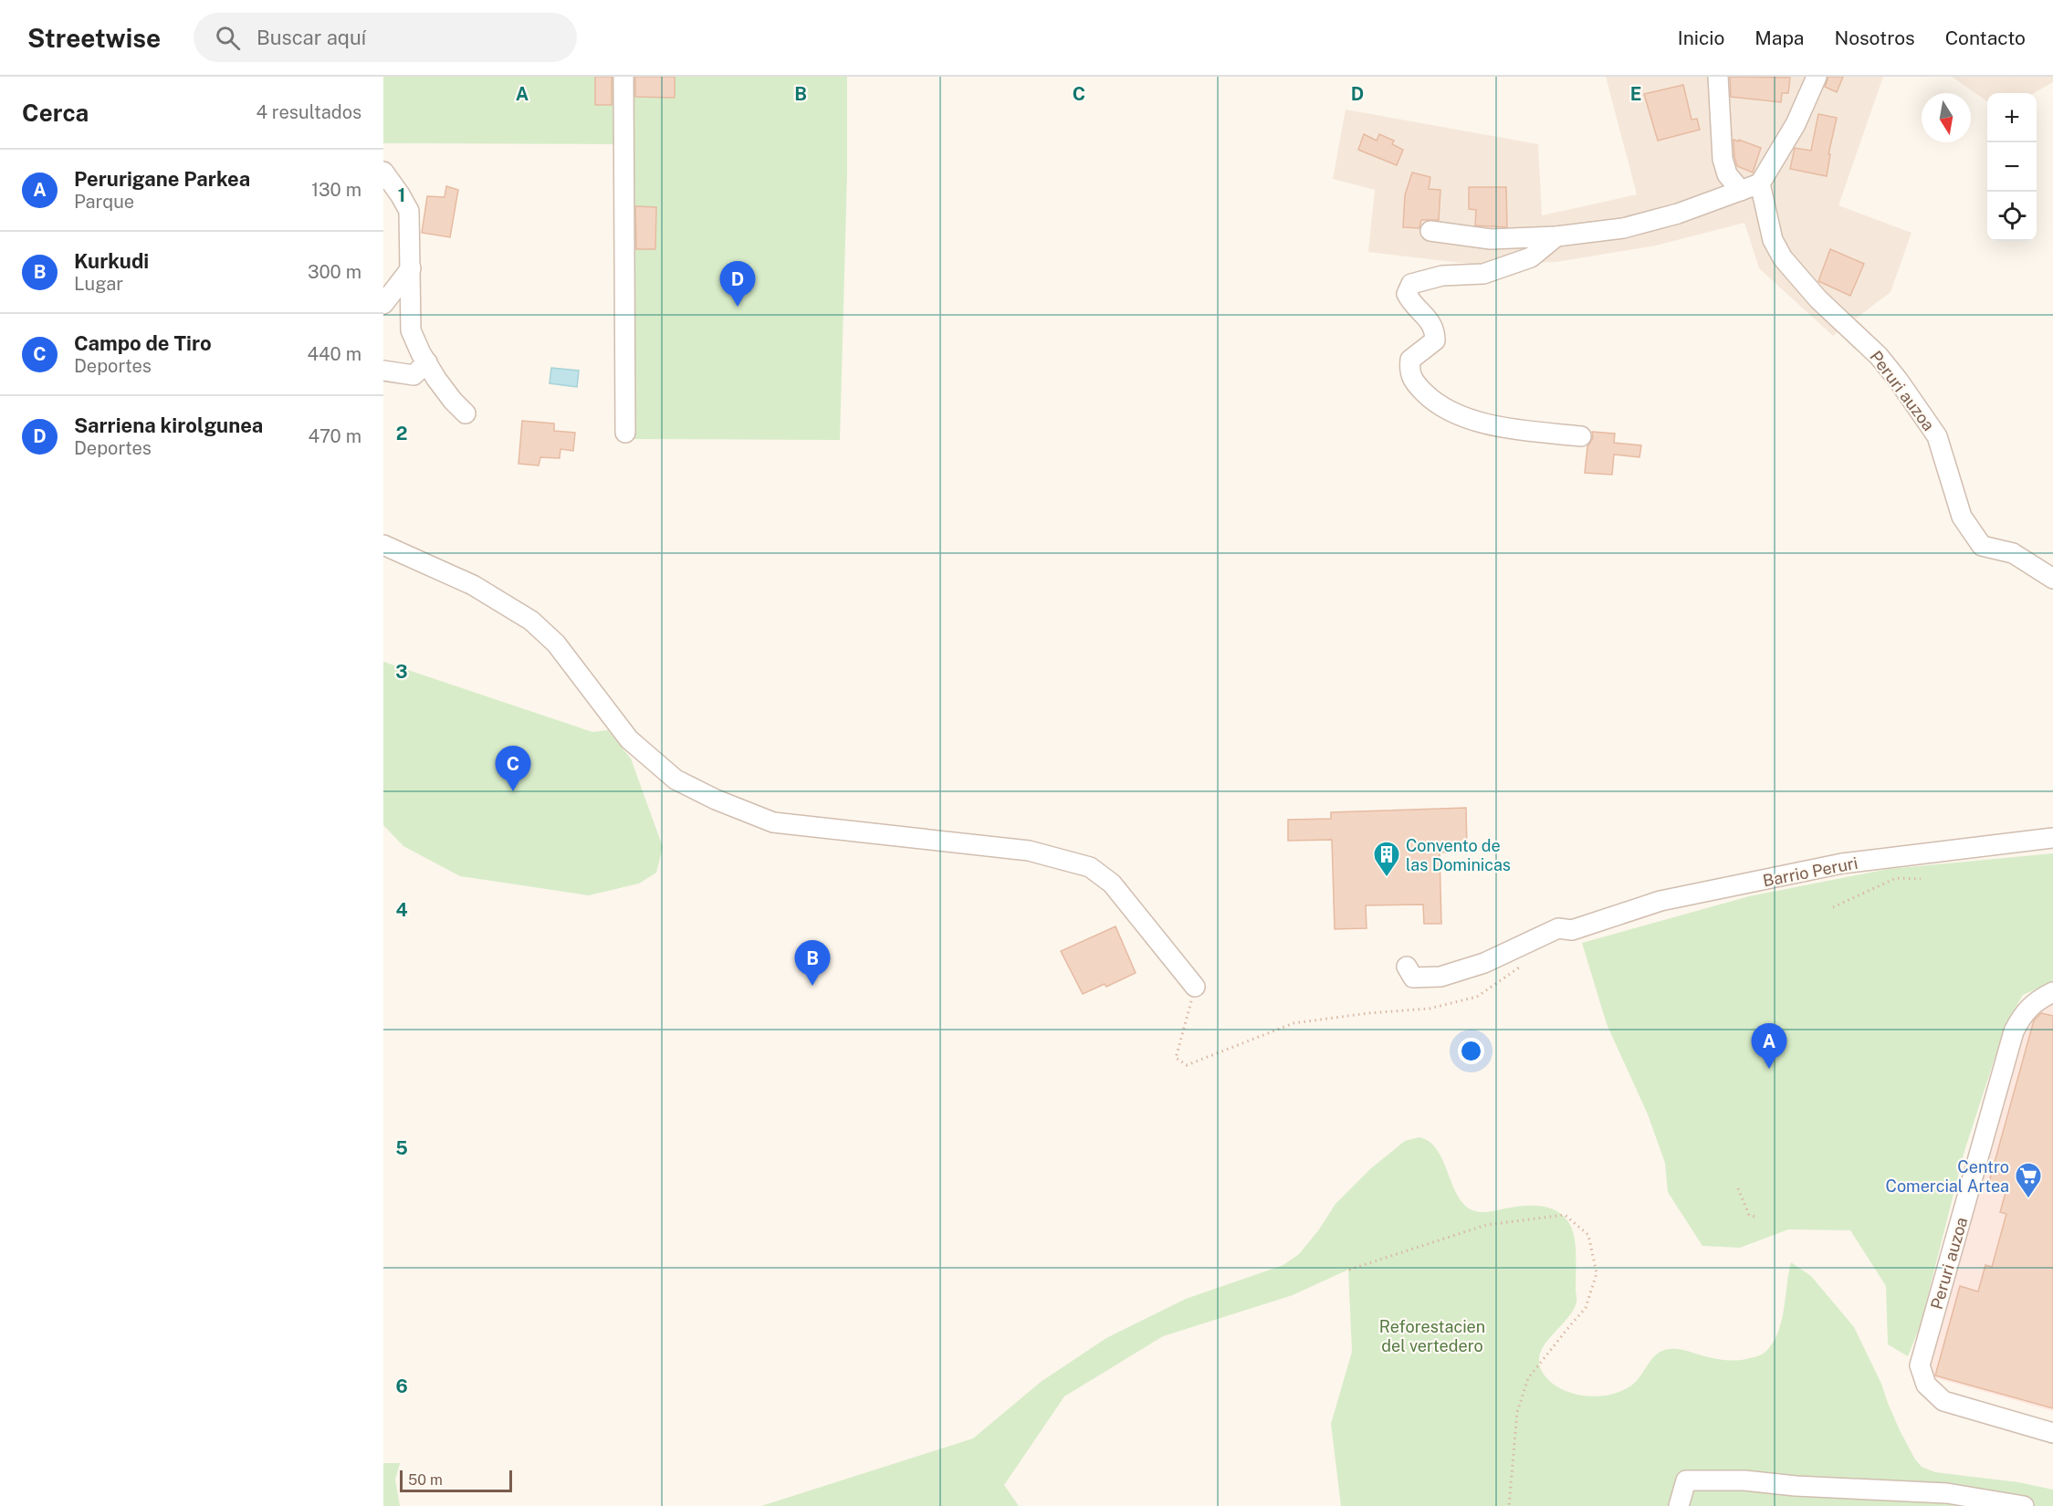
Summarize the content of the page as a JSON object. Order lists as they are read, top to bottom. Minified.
{"streets":{"street":["Peruri auzoa","Barrio Peruri"]},"parks":["Reforestacien del vertedero"],"places":{"building":["Convento de las Dominicas"],"supermarket":["Centro Comercial Artea"]},"scale_bar":"50 m","north":"bottom","page":{"header":"Streetwise","search":"Buscar aquí","nav":["Inicio","Mapa","Nosotros","Contacto"],"heading":["Cerca","4 resultados"],"map_buttons":["+","−"],"list":[{"mark":"A","name":"Perurigane Parkea","note":"Parque","value":"130 m"},{"mark":"B","name":"Kurkudi","note":"Lugar","value":"300 m"},{"mark":"C","name":"Campo de Tiro","note":"Deportes","value":"440 m"},{"mark":"D","name":"Sarriena kirolgunea","note":"Deportes","value":"470 m"}],"pins":["D","C","B","A"],"scale":"50 m"},"grid":{"columns":["A","B","C","D","E"],"rows":["1","2","3","4","5","6"]}}
